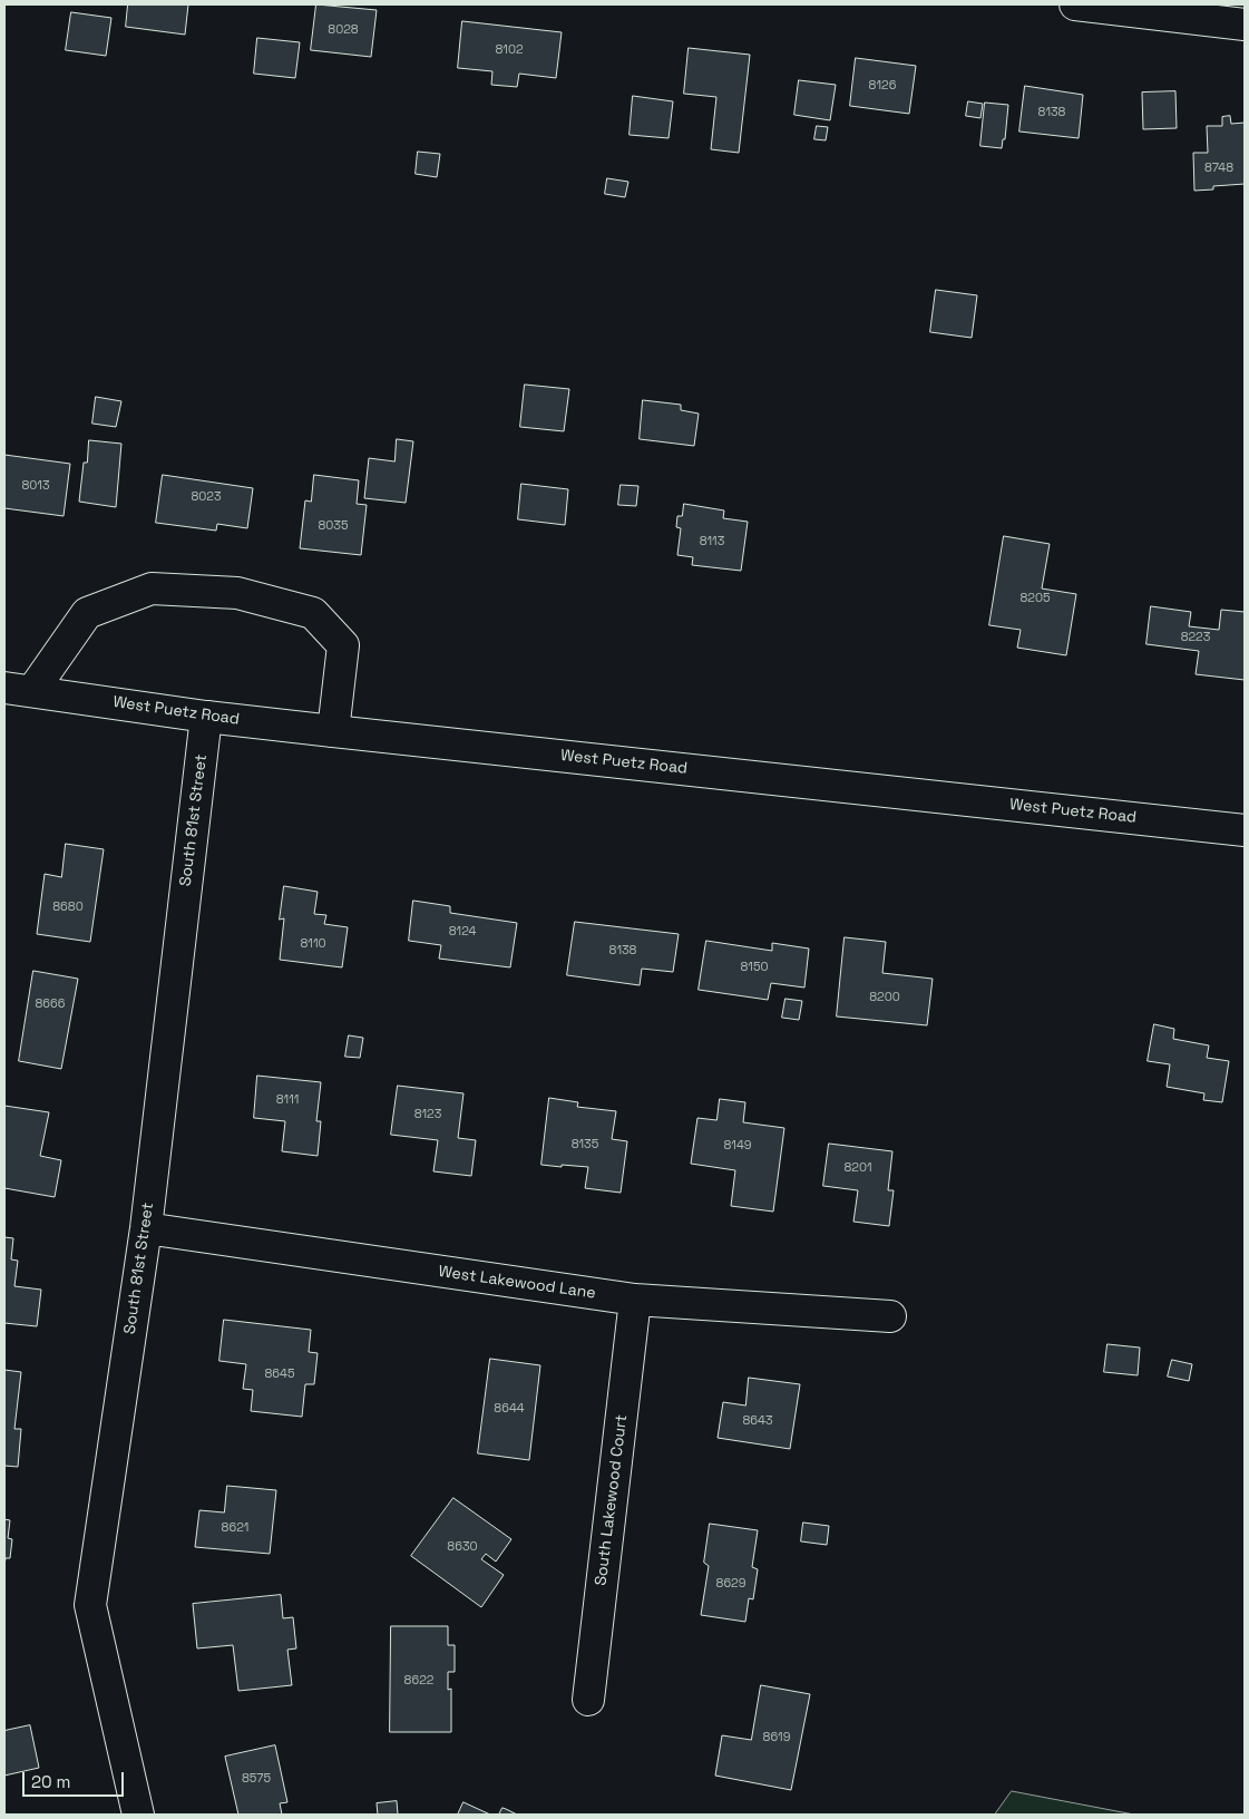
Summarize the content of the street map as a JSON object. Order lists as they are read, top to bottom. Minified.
{"streets":{"street":["West Puetz Road","South 81st Street","West Lakewood Lane","South Lakewood Court"]},"crossings":[["West Puetz Road","South 81st Street"],["South 81st Street","West Lakewood Lane"],["West Lakewood Lane","South Lakewood Court"]],"house_numbers":["8028","8102","8126","8138","8748","8013","8023","8035","8113","8205","8223","8680","8124","8110","8138","8150","8200","8666","8111","8123","8135","8149","8201","8645","8644","8643","8621","8630","8629","8622","8619","8575"],"scale_bar":"20 m"}
